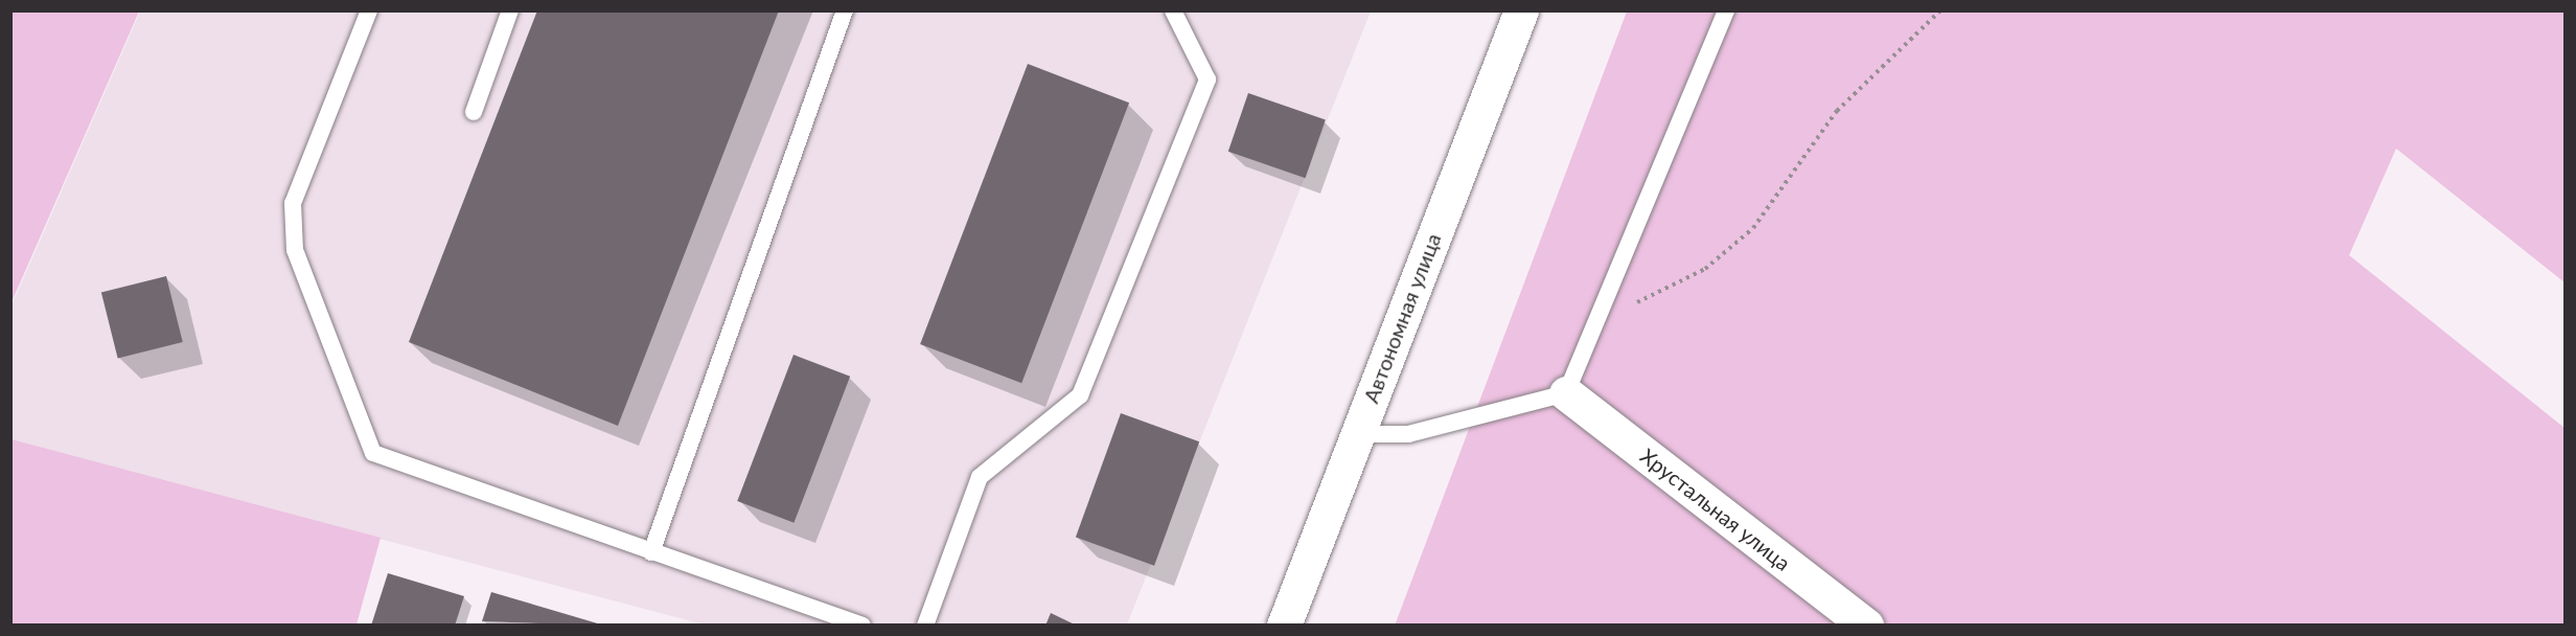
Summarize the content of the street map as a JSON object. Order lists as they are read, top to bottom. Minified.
{"streets":{"street":["Автономная улица","Хрустальная улица"]}}
